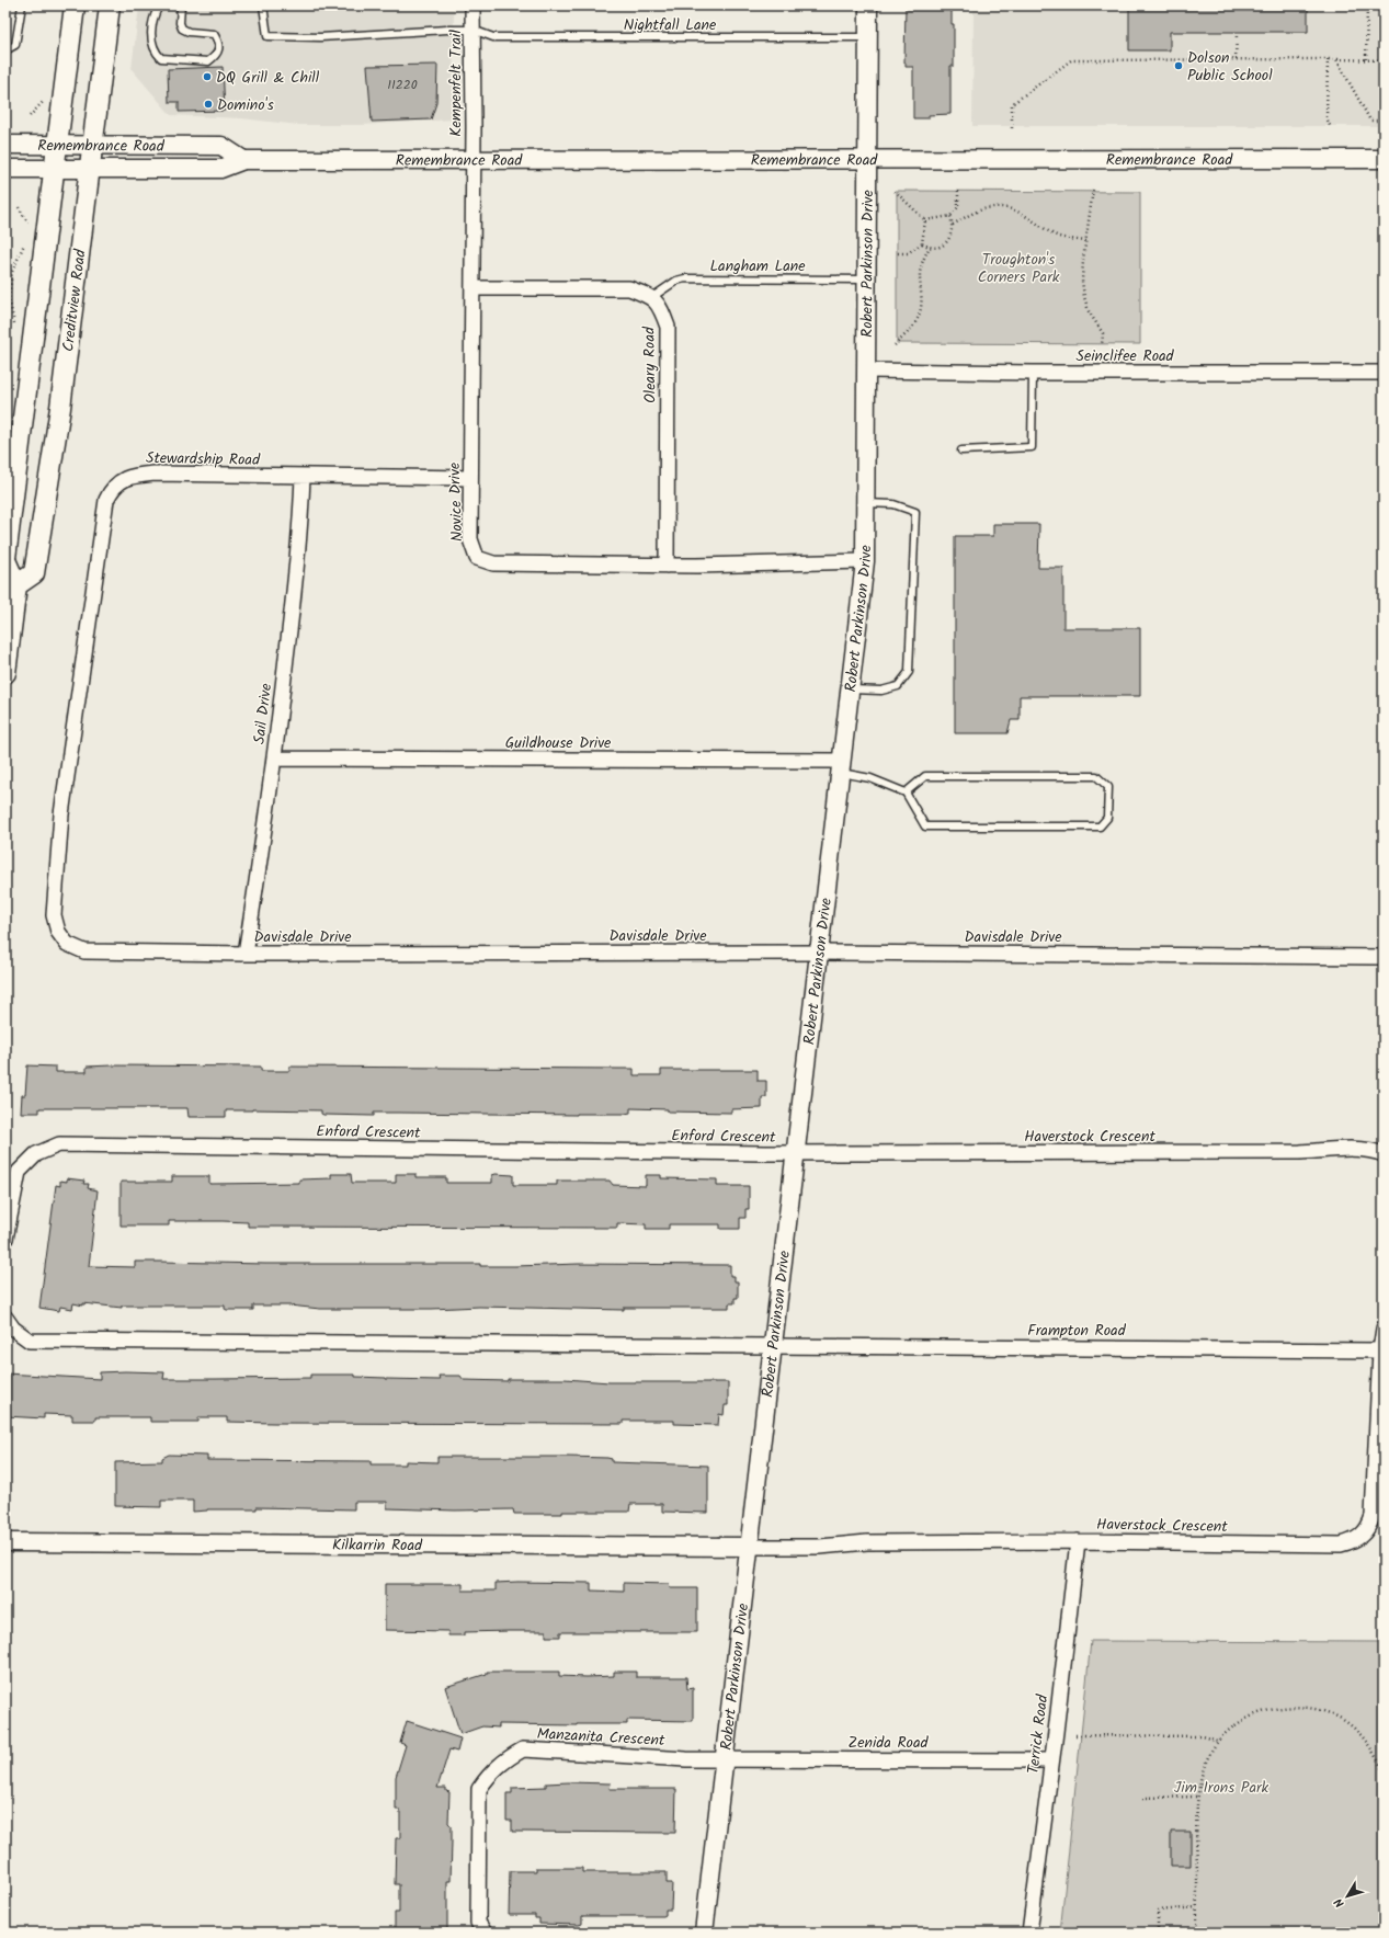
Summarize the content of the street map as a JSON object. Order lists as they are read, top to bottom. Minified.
{"streets":{"main road":["Creditview Road"],"street":["Kempenfelt Trail","Remembrance Road","Robert Parkinson Drive","Seinclifee Road","Oleary Road","Stewardship Road","Novice Drive","Sail Drive","Guildhouse Drive","Davisdale Drive","Enford Crescent","Haverstock Crescent","Frampton Road","Kilkarrin Road","Terrick Road","Manzanita Crescent","Zenida Road"],"lane":["Nightfall Lane","Langham Lane"]},"crossings":[["Nightfall Lane","Kempenfelt Trail"],["Nightfall Lane","Robert Parkinson Drive"],["Kempenfelt Trail","Remembrance Road"],["Kempenfelt Trail","Novice Drive"],["Remembrance Road","Robert Parkinson Drive"],["Remembrance Road","Creditview Road"],["Remembrance Road","Novice Drive"],["Robert Parkinson Drive","Langham Lane"],["Robert Parkinson Drive","Seinclifee Road"],["Robert Parkinson Drive","Novice Drive"],["Robert Parkinson Drive","Guildhouse Drive"],["Robert Parkinson Drive","Davisdale Drive"],["Robert Parkinson Drive","Enford Crescent"],["Robert Parkinson Drive","Haverstock Crescent"],["Robert Parkinson Drive","Frampton Road"],["Robert Parkinson Drive","Kilkarrin Road"],["Robert Parkinson Drive","Manzanita Crescent"],["Robert Parkinson Drive","Zenida Road"],["Langham Lane","Oleary Road"],["Oleary Road","Novice Drive"],["Stewardship Road","Novice Drive"],["Stewardship Road","Sail Drive"],["Stewardship Road","Davisdale Drive"],["Sail Drive","Guildhouse Drive"],["Sail Drive","Davisdale Drive"],["Enford Crescent","Haverstock Crescent"],["Haverstock Crescent","Frampton Road"],["Haverstock Crescent","Kilkarrin Road"],["Haverstock Crescent","Terrick Road"],["Terrick Road","Zenida Road"],["Manzanita Crescent","Zenida Road"]],"parks":["Troughton's Corners Park","Jim Irons Park"],"places":["Dolson Public School","DQ Grill & Chill","Domino's"],"house_numbers":["11220"],"north":"bottom left"}
